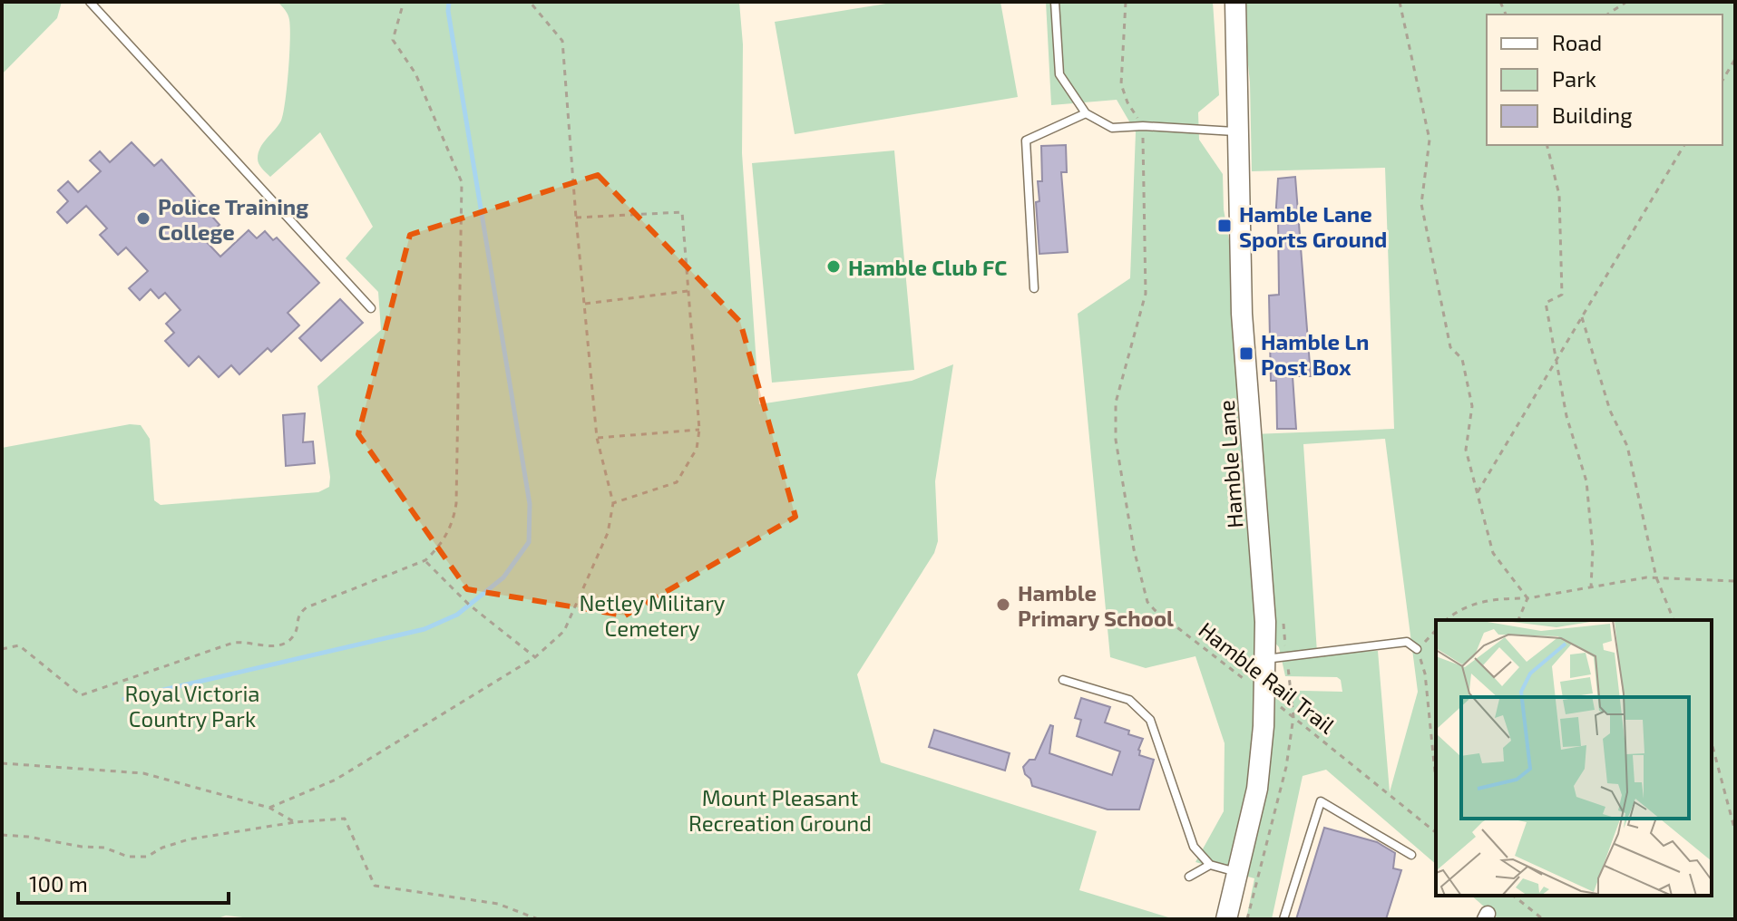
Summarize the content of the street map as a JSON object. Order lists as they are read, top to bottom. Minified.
{"streets":{"main road":["Hamble Lane"],"path":["Hamble Rail Trail"]},"crossings":[["Hamble Lane","Hamble Rail Trail"]],"parks":["Netley Military Cemetery","Royal Victoria Country Park","Mount Pleasant Recreation Ground"],"places":{"other":["Police Training College","Hamble Club FC","Hamble Primary School"],"transit":["Hamble Lane Sports Ground","Hamble Ln Post Box"]},"legend":["Road","Park","Building"],"scale_bar":"100 m"}
